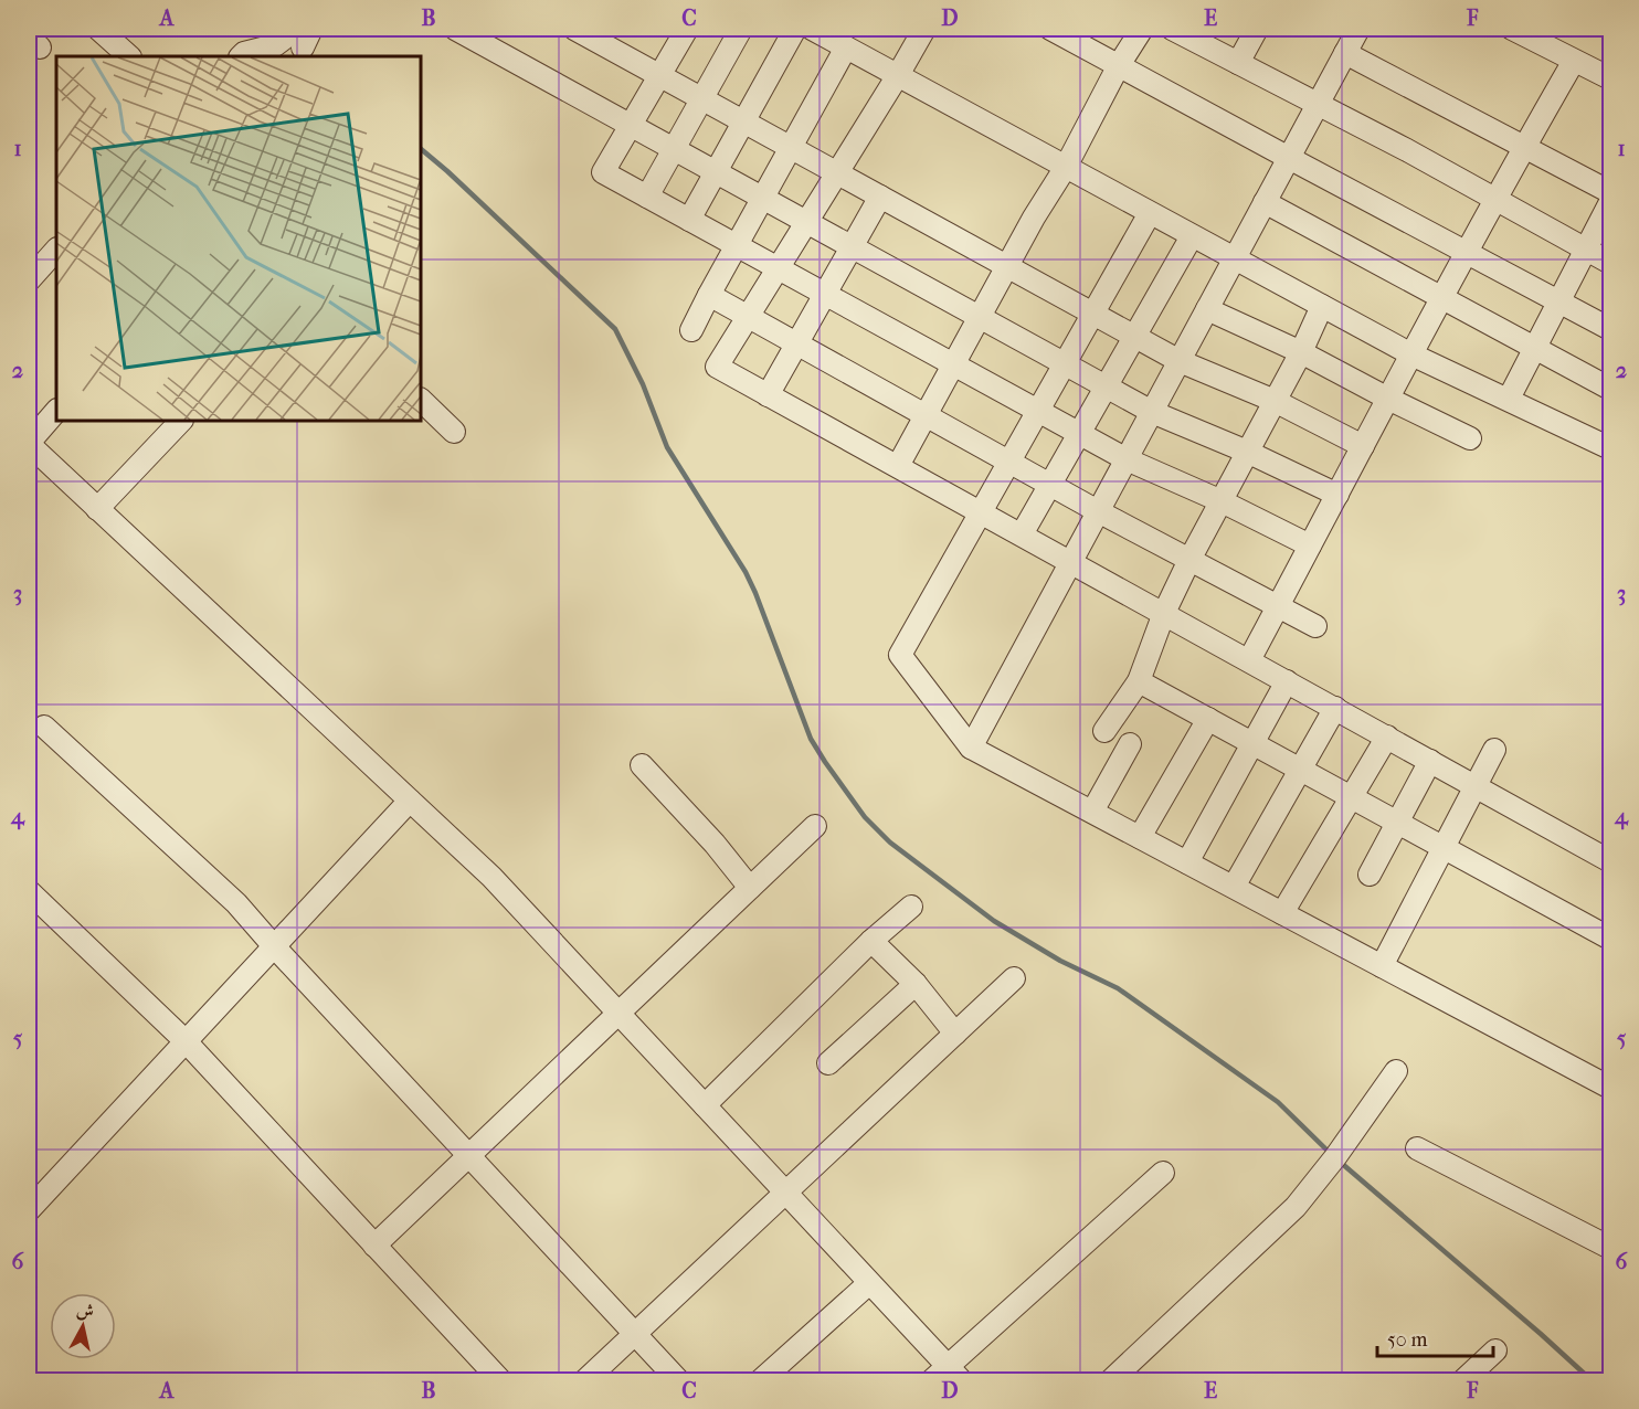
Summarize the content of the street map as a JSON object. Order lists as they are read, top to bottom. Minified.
{"scale_bar":"50 m","north":"top","grid":{"columns":["A","B","C","D","E","F"],"rows":["1","2","3","4","5","6"]}}
